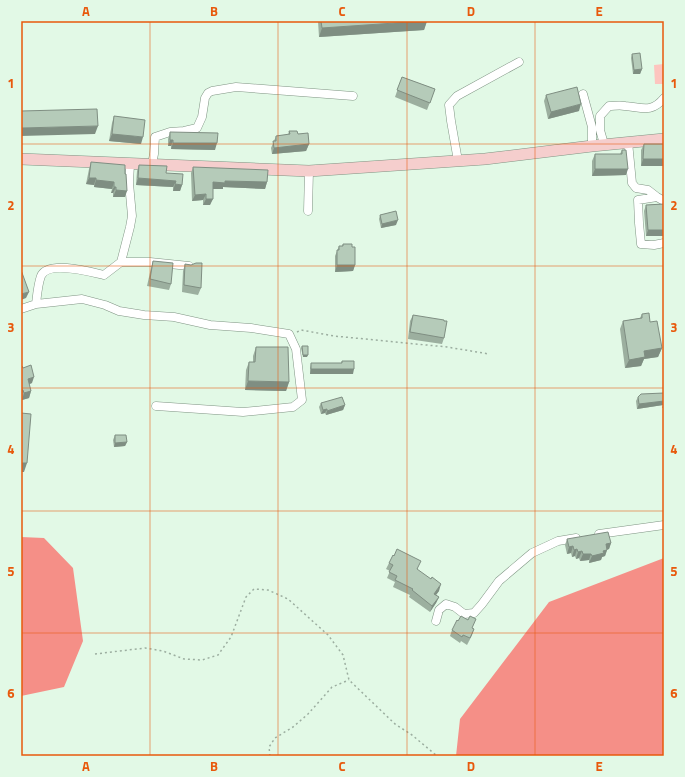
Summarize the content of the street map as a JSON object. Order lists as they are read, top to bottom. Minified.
{"grid":{"columns":["A","B","C","D","E"],"rows":["1","2","3","4","5","6"]}}
